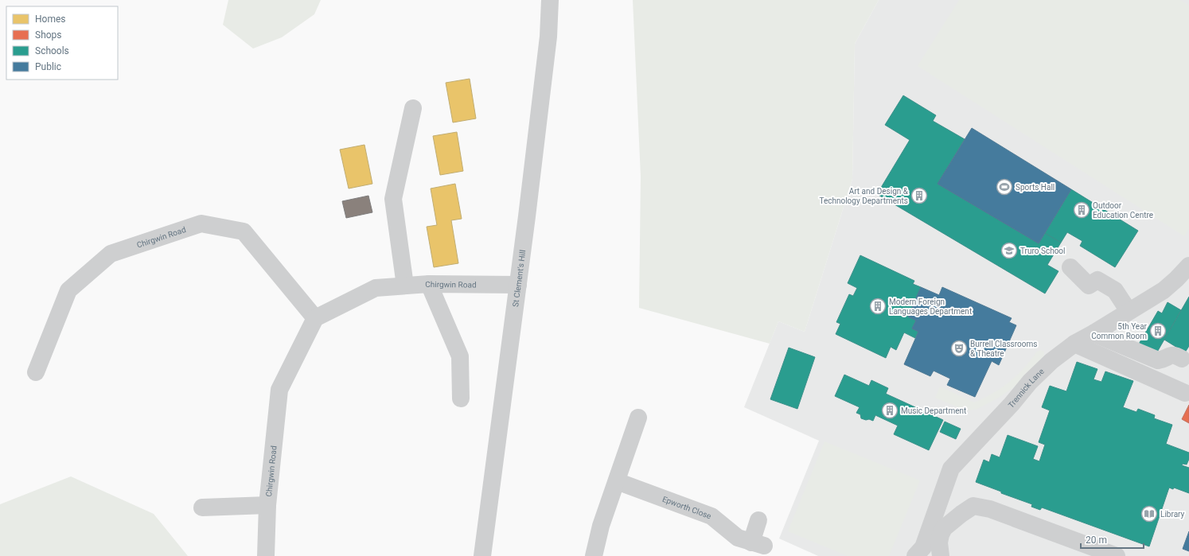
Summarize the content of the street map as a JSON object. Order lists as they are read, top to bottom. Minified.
{"streets":{"street":["Chirgwin Road","St Clement's Hill","Trennick Lane","Epworth Close"]},"crossings":[["Chirgwin Road","St Clement's Hill"]],"places":{"sports":["Sports Hall"],"building":["Art and Design & Technology Departments","Outdoor Education Centre","Modern Foreign Languages Department","5th Year Common Room","Music Department"],"school or university":["Truro School"],"theatre":["Burrell Classrooms & Theatre"],"library":["Library"]},"legend":["Homes","Shops","Schools","Public"],"scale_bar":"20 m"}
